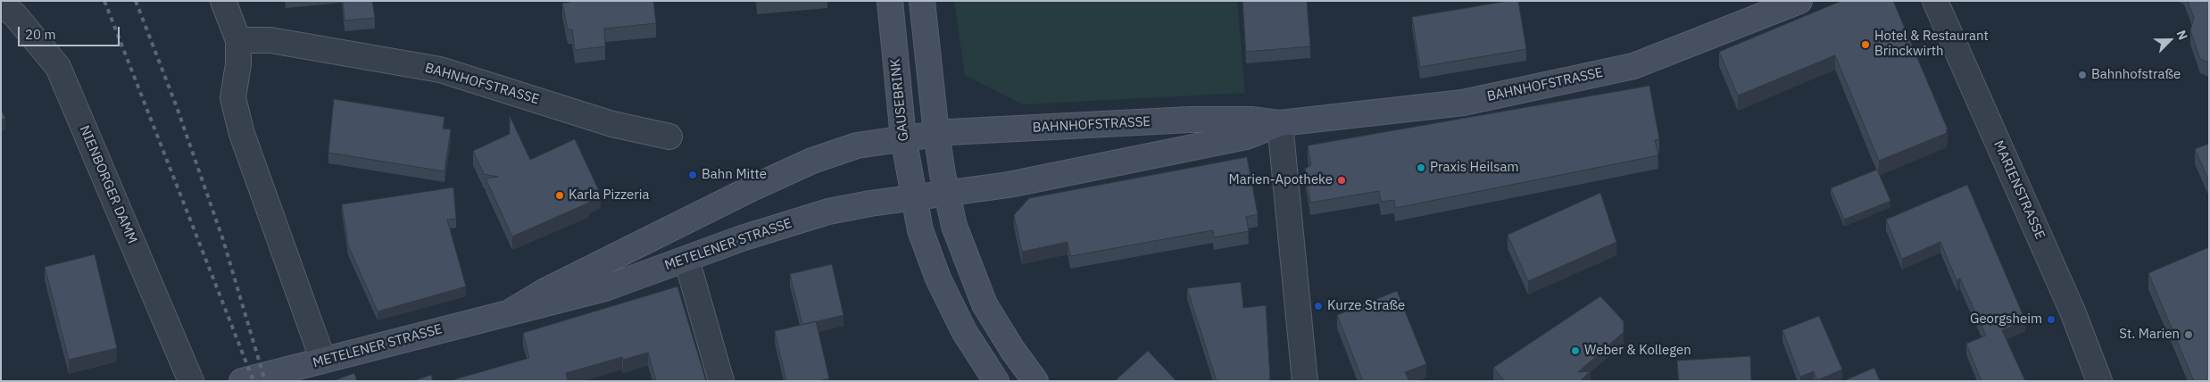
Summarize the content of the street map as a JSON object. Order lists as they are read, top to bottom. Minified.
{"streets":{"main road":["BAHNHOFSTRASSE","GAUSEBRINK","METELENER STRASSE"],"street":["NIENBORGER DAMM","MARIENSTRASSE"]},"crossings":[["BAHNHOFSTRASSE","GAUSEBRINK"],["BAHNHOFSTRASSE","METELENER STRASSE"],["GAUSEBRINK","METELENER STRASSE"]],"places":["Hotel & Restaurant Brinckwirth","Bahnhofstraße","Praxis Heilsam","Bahn Mitte","Marien-Apotheke","Karla Pizzeria","Kurze Straße","Georgsheim","St. Marien","Weber & Kollegen"],"scale_bar":"20 m","north":"top right"}
